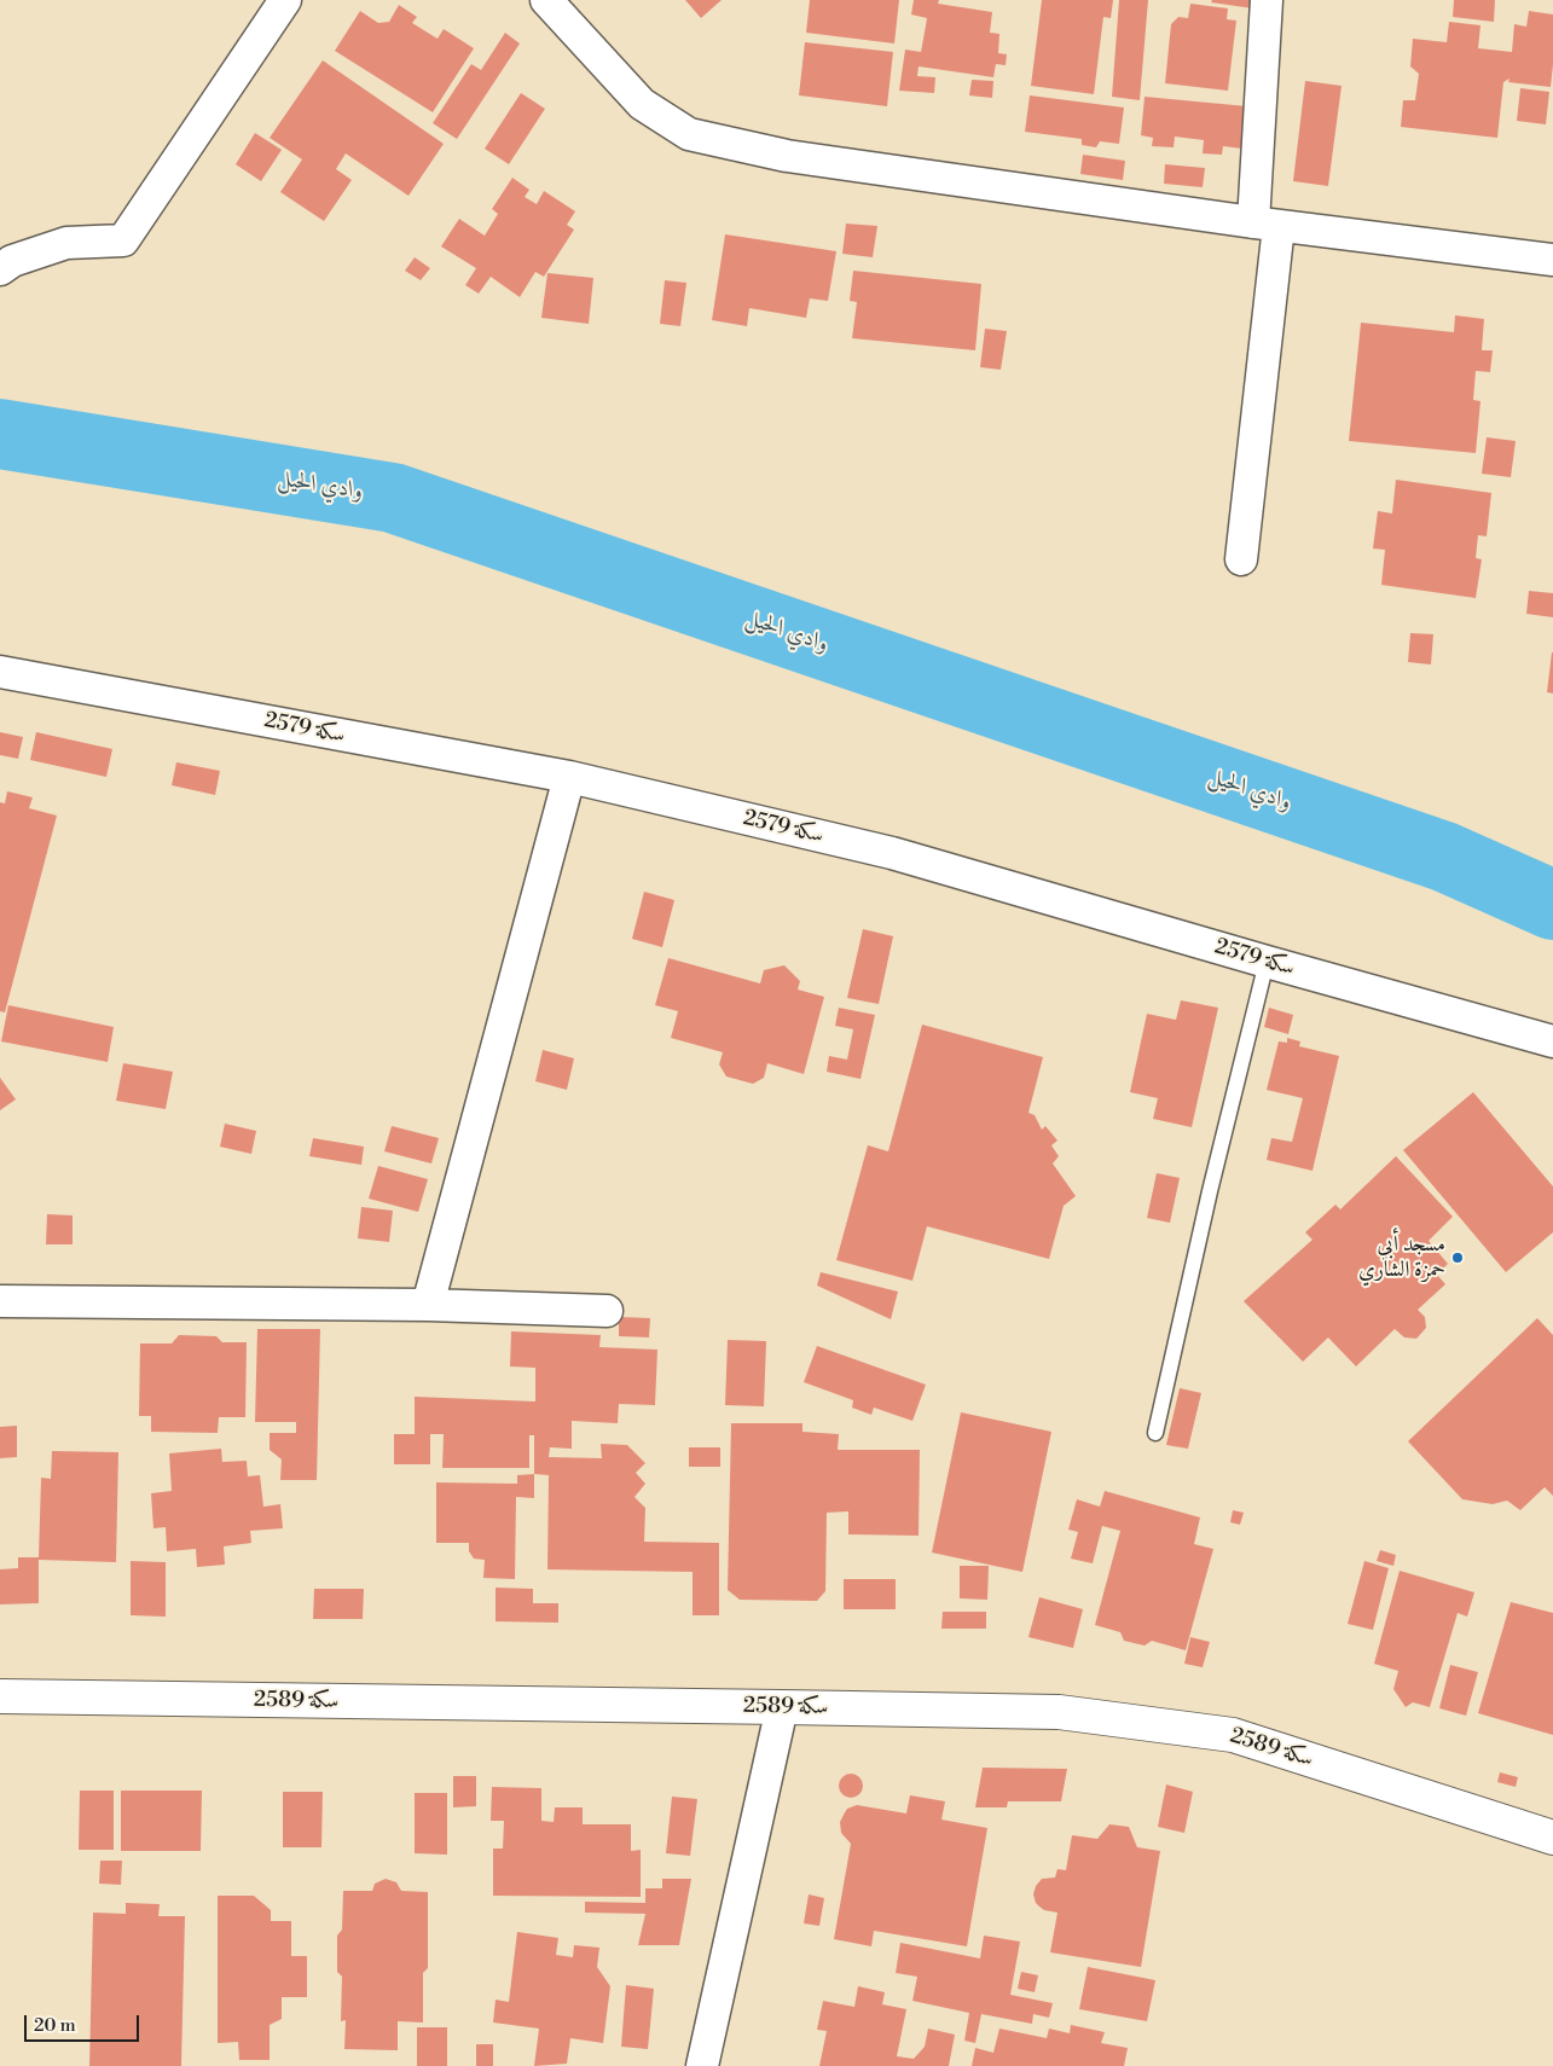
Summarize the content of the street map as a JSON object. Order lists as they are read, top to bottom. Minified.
{"streets":{"street":["سكة 2579","سكة 2589"]},"water":["وادي الحيل"],"places":["مسجد أبي حمزة الشاري"],"scale_bar":"20 m"}
